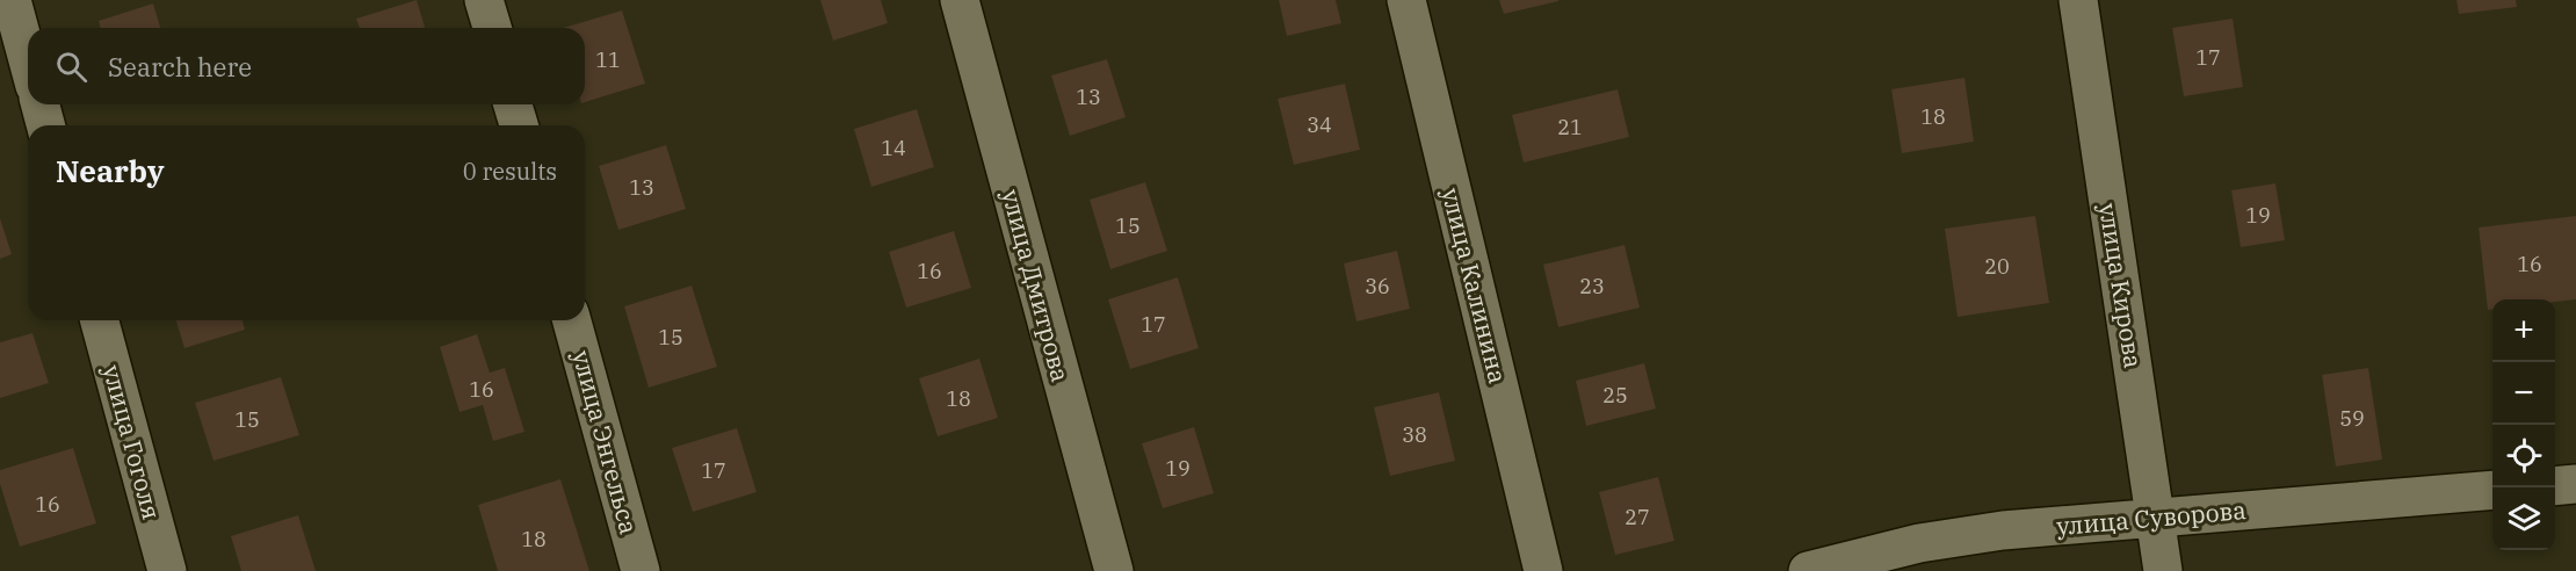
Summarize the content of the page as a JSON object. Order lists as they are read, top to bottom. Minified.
{"streets":{"street":["улица Дмитрова","улица Калинина","улица Кирова","улица Гоголя","улица Энгельса","улица Суворова"]},"crossings":[["улица Кирова","улица Суворова"]],"house_numbers":["17","11","13","18","34","21","14","13","19","15","16","20","16","36","23","17","15","16","25","18","59","15","38","19","17","16","27","18"],"page":{"search":"Search here","heading":["Nearby","0 results"],"map_buttons":["+","−"]}}
